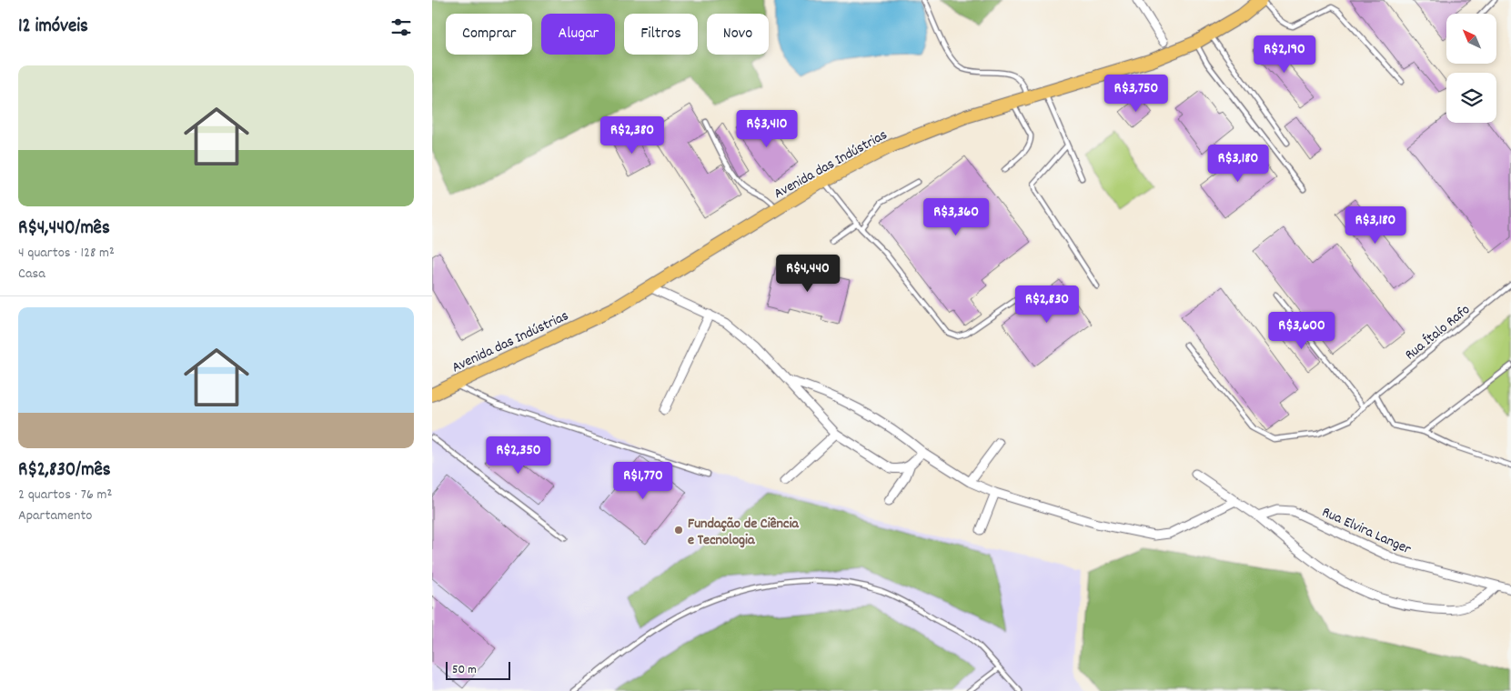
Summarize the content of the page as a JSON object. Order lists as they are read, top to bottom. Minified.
{"streets":{"main road":["Avenida das Indústrias"],"street":["Rua Elvira Langer"],"lane":["Rua Ítalo Rafo"]},"places":["Fundação de Ciência e Tecnologia"],"scale_bar":"50 m","north":"top left","page":{"heading":"12 imóveis","chip":["Comprar","Alugar","Filtros","Novo"],"price":["R$2,190","R$3,750","R$3,410","R$2,380","R$3,180","R$3,360","R$3,180","R$4,440","R$2,830","R$3,600","R$2,350","R$1,770"],"list":[{"name":"R$4,440/mês","note":"4 quartos · 128 m² · Casa"},{"name":"R$2,830/mês","note":"2 quartos · 76 m² · Apartamento"}],"scale":"50 m"}}
